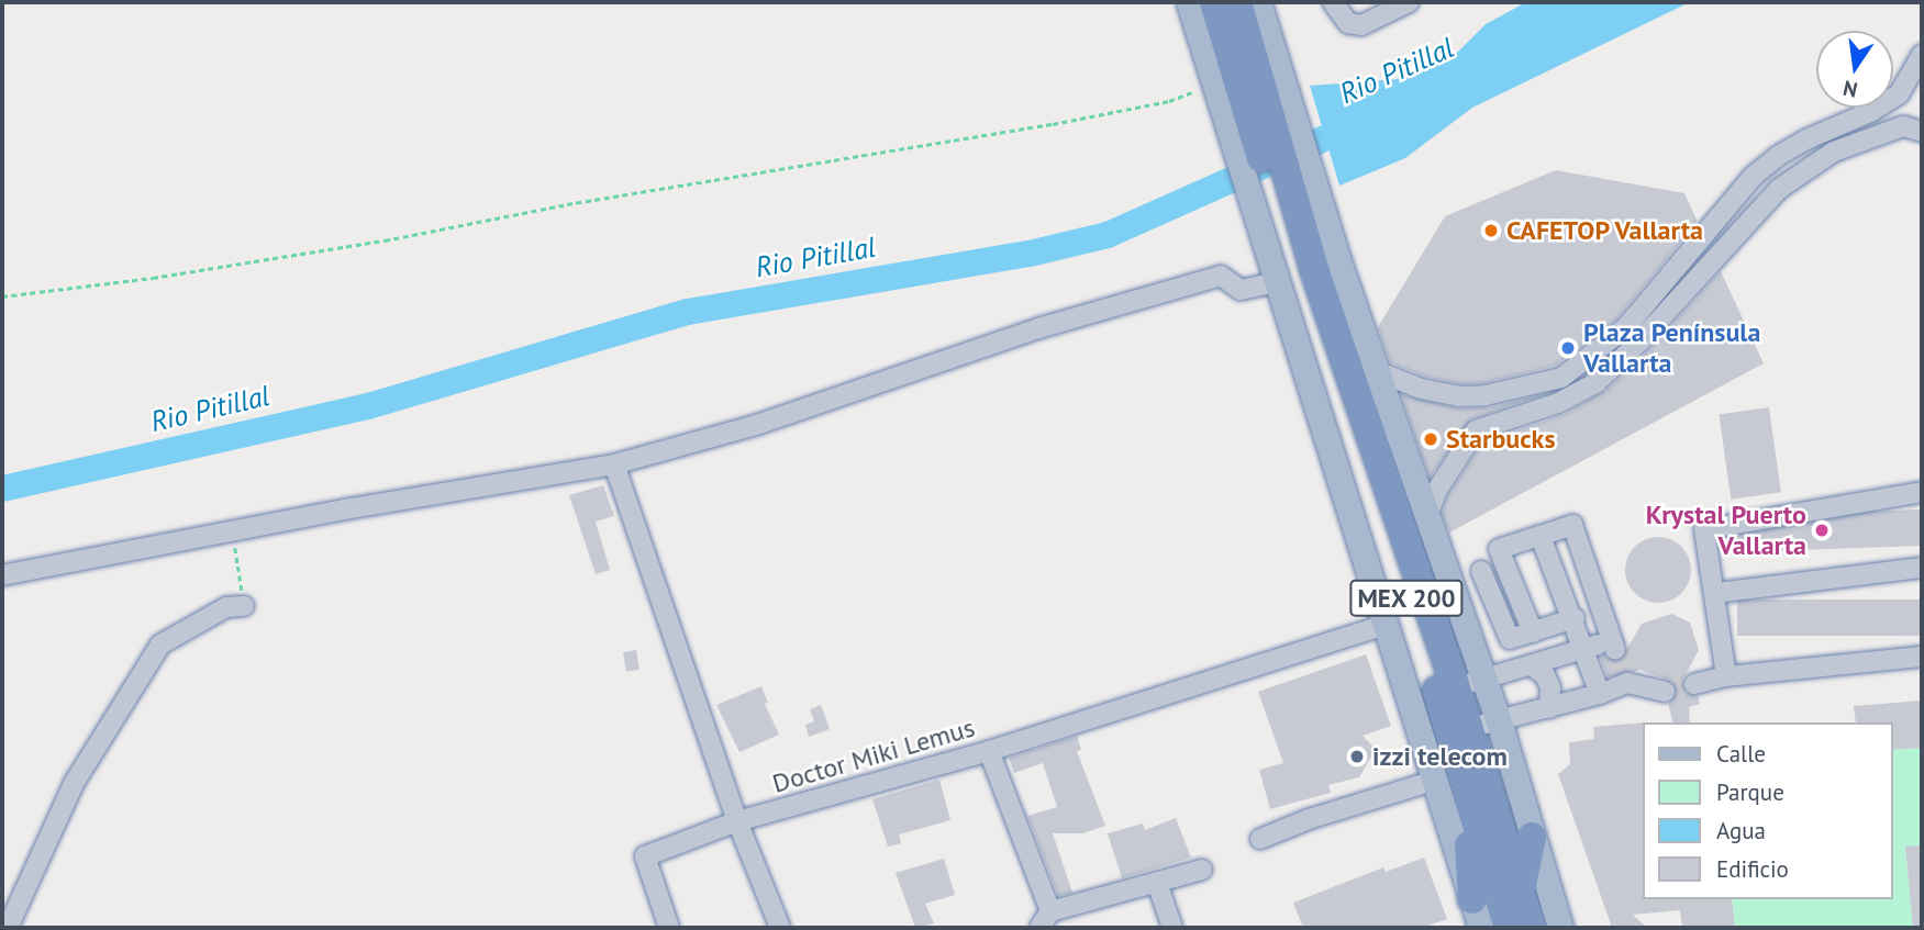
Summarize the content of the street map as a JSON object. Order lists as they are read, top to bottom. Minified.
{"streets":{"highway":["MEX 200"],"street":["Doctor Miki Lemus"]},"water":["Rio Pitillal"],"places":["CAFETOP Vallarta","Plaza Península Vallarta","Starbucks","Krystal Puerto Vallarta","izzi telecom"],"legend":["Calle","Parque","Agua","Edificio"],"north":"bottom"}
